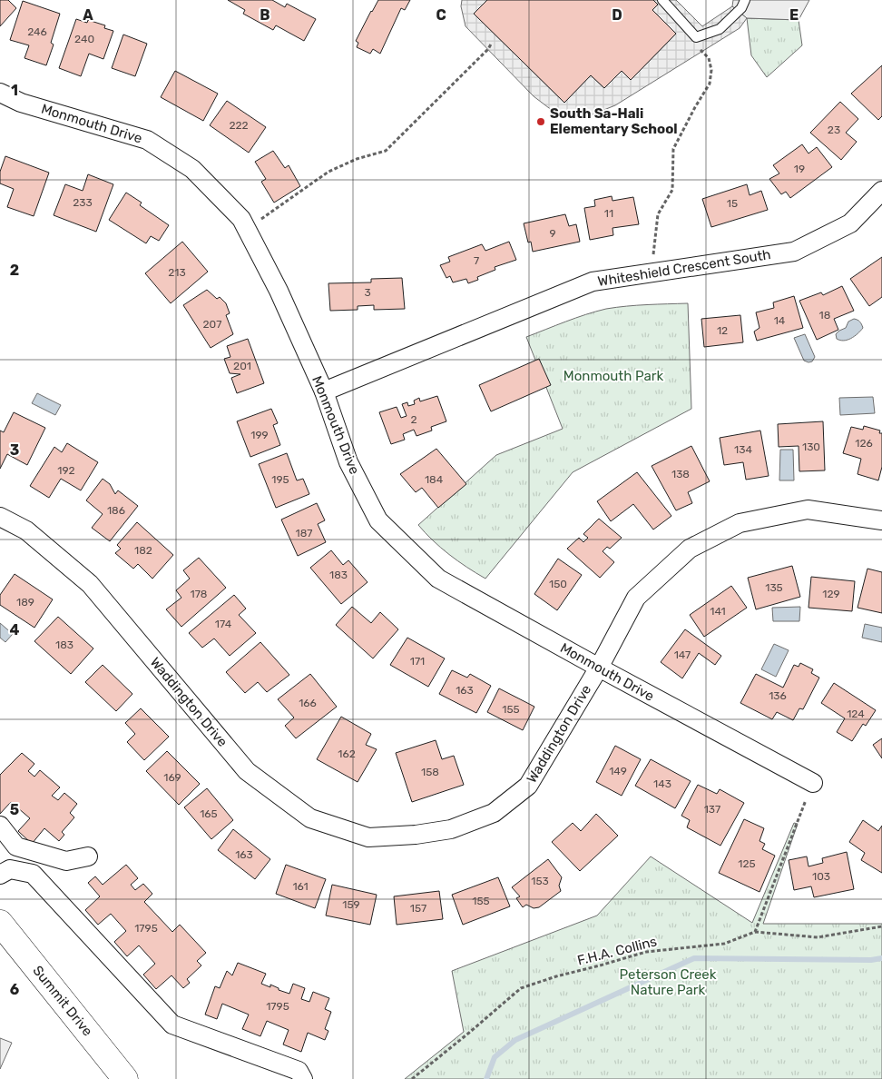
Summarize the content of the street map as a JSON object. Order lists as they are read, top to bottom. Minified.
{"streets":{"main road":["Summit Drive"],"street":["Monmouth Drive","Whiteshield Crescent South","Waddington Drive"],"path":["F.H.A. Collins"]},"crossings":[["Monmouth Drive","Whiteshield Crescent South"],["Monmouth Drive","Waddington Drive"]],"parks":["Monmouth Park","Peterson Creek Nature Park"],"places":["South Sa-Hali Elementary School"],"house_numbers":["246","240","222","23","19","233","15","11","9","7","213","3","18","14","207","12","201","2","199","126","130","134","192","138","195","184","186","187","182","183","150","135","178","129","189","141","174","183","147","171","163","136","166","155","124","162","149","158","169","143","137","165","163","125","103","153","161","155","159","157","1795","1795"],"grid":{"columns":["A","B","C","D","E"],"rows":["1","2","3","4","5","6"]}}
